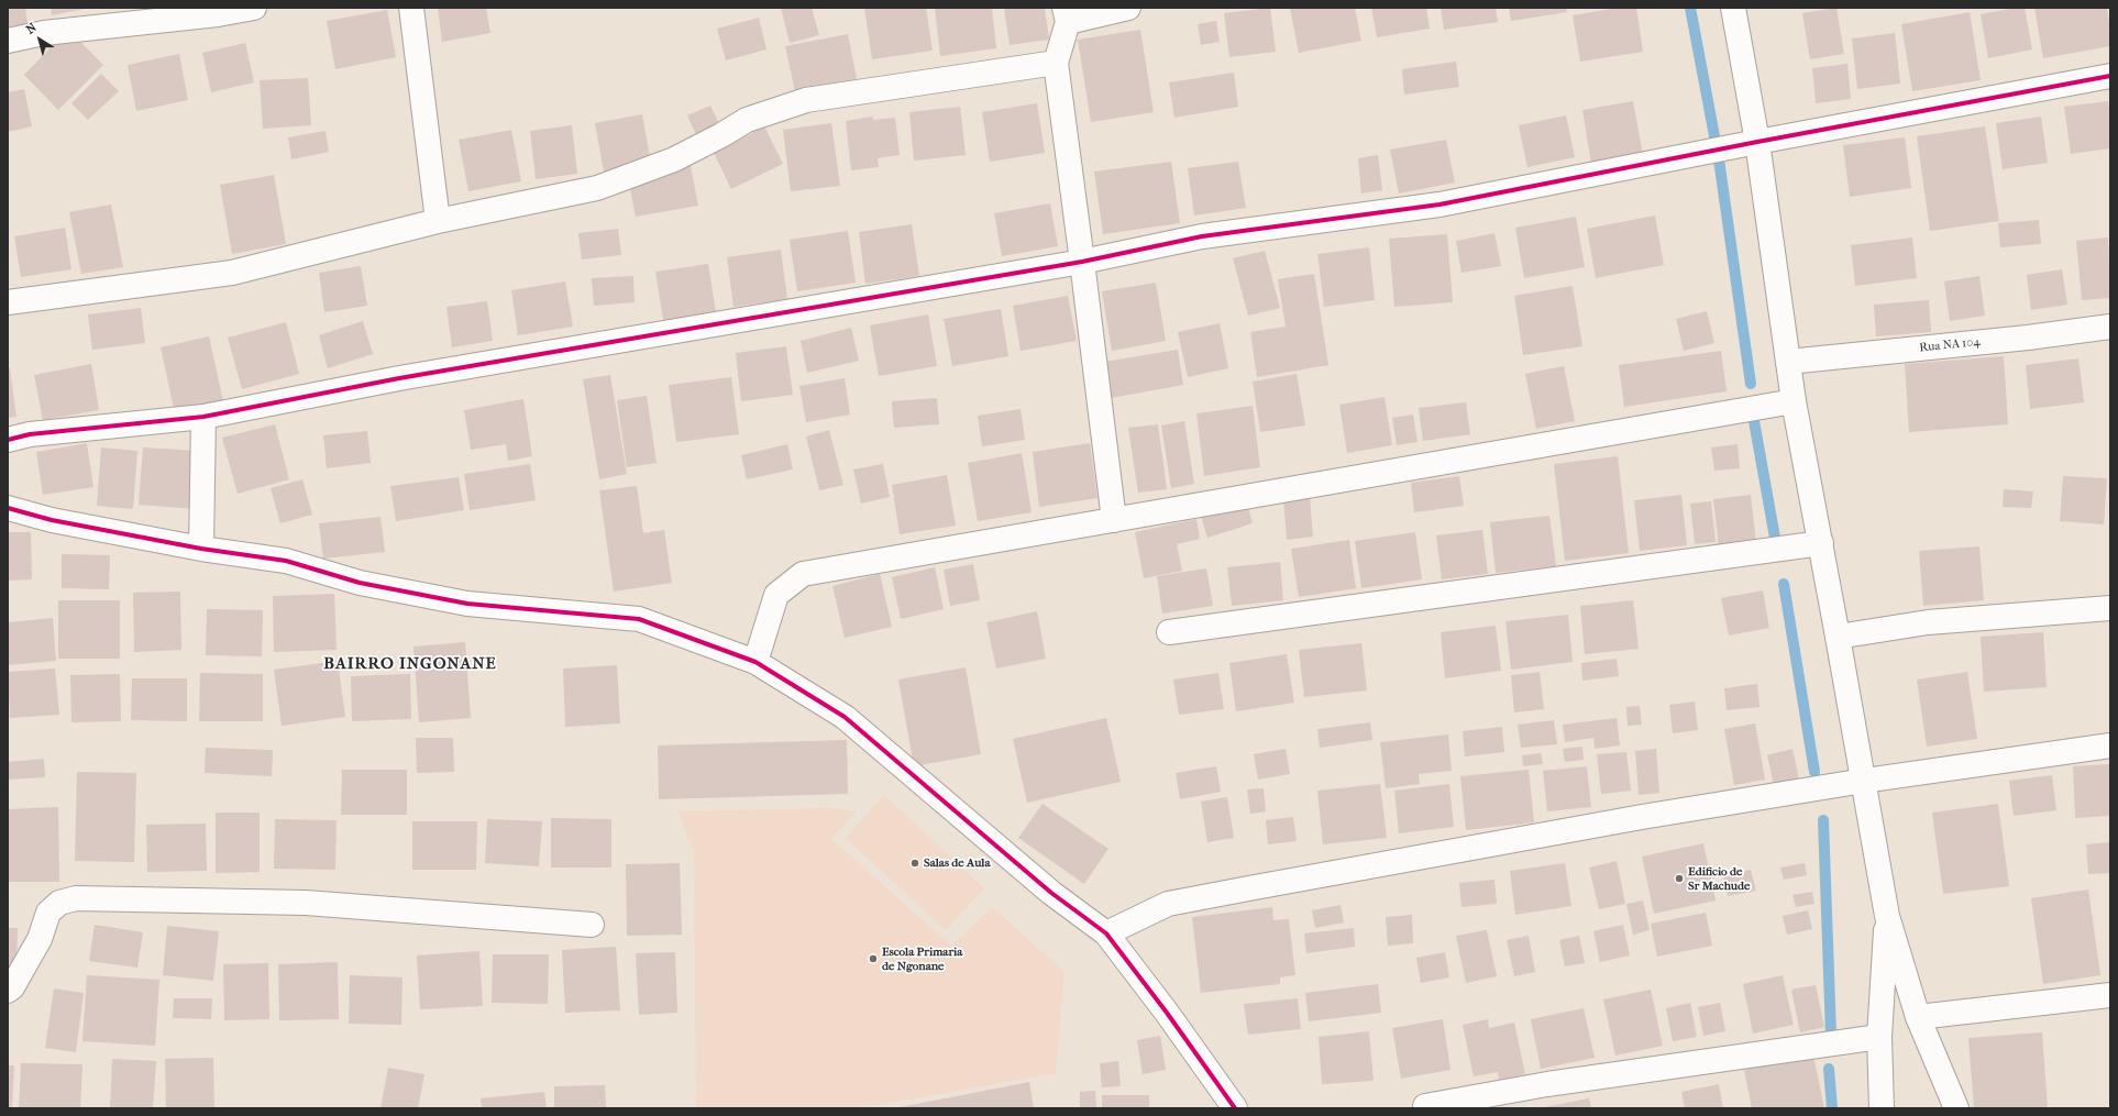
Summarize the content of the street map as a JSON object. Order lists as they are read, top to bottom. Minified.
{"streets":{"street":["Rua NA 104"]},"districts":["BAIRRO INGONANE"],"places":["Salas de Aula","Edificio de Sr Machude","Escola Primaria de Ngonane"],"north":"top left"}
